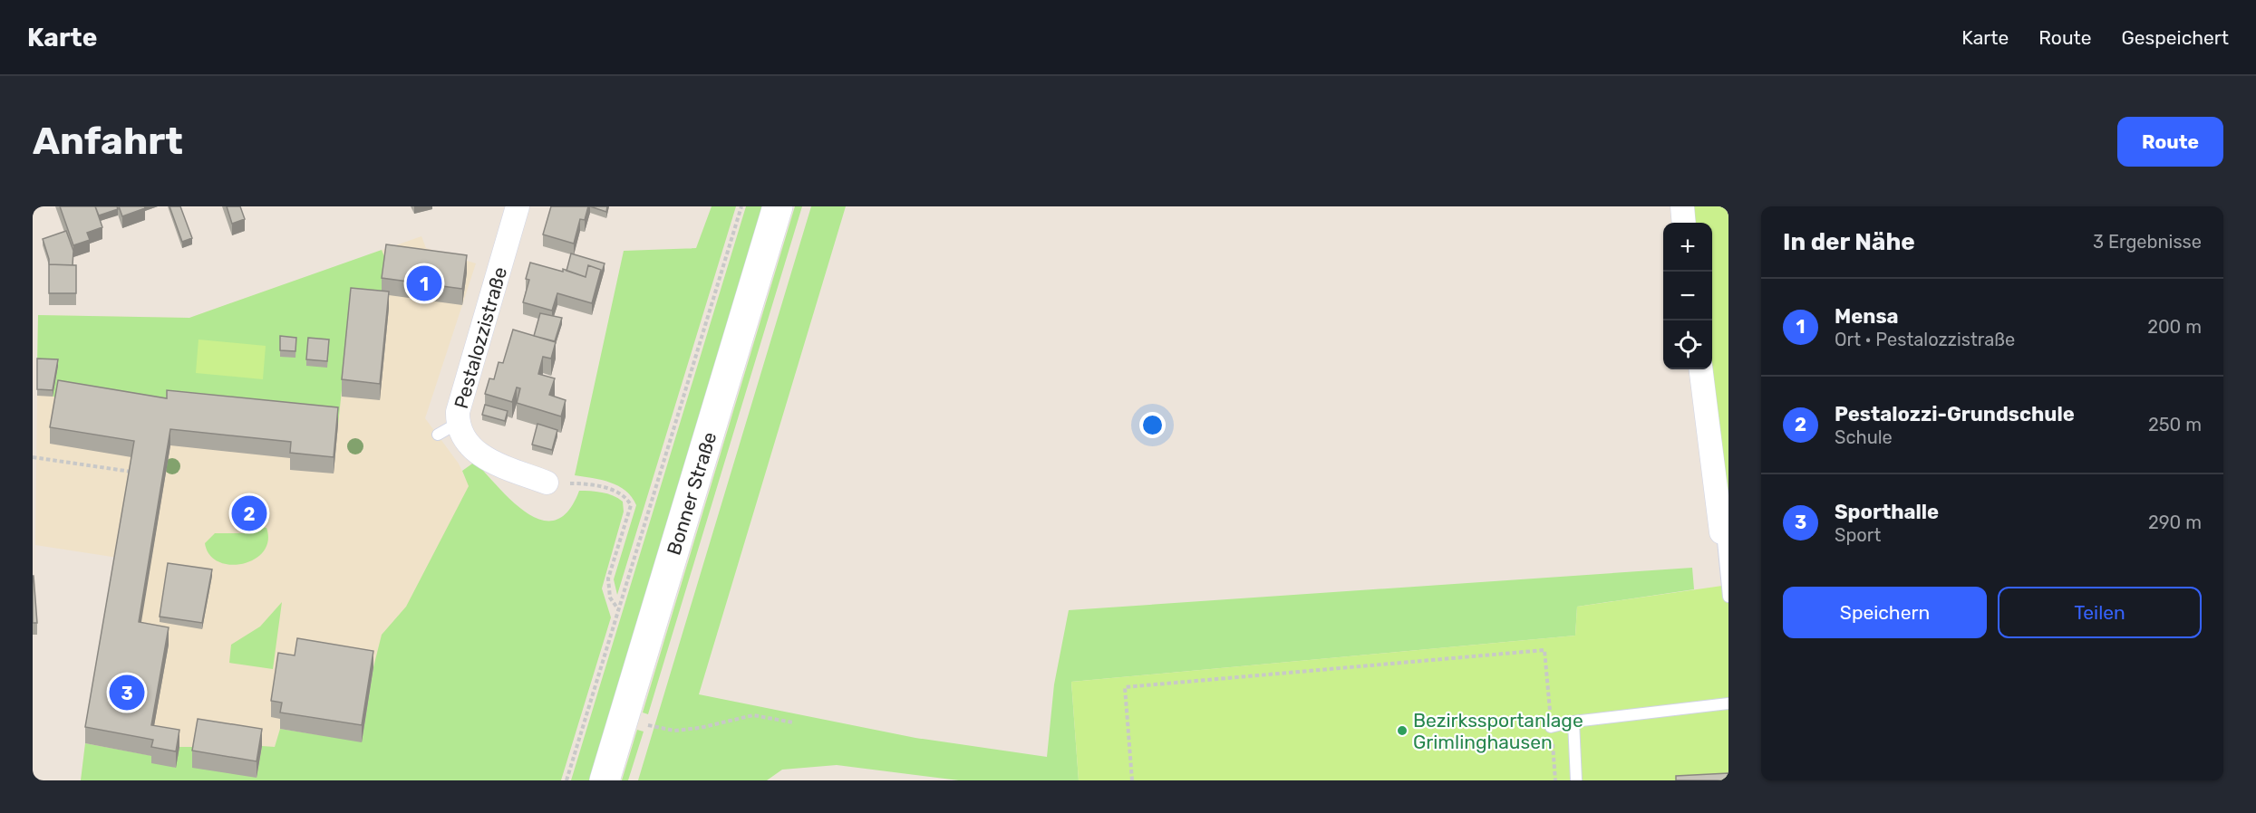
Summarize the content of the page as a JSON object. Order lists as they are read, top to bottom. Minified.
{"streets":{"main road":["Bonner Straße"],"street":["Pestalozzistraße"]},"places":["Bezirkssportanlage Grimlinghausen"],"page":{"header":"Karte","nav":["Karte","Route","Gespeichert"],"buttons":["Route",["Speichern","Teilen"]],"title":"Anfahrt","heading":["In der Nähe","3 Ergebnisse"],"map_buttons":["+","−"],"pins":["1","2","3"],"list":[{"mark":"1","name":"Mensa","note":"Ort · Pestalozzistraße","value":"200 m"},{"mark":"2","name":"Pestalozzi-Grundschule","note":"Schule","value":"250 m"},{"mark":"3","name":"Sporthalle","note":"Sport","value":"290 m"}]}}
